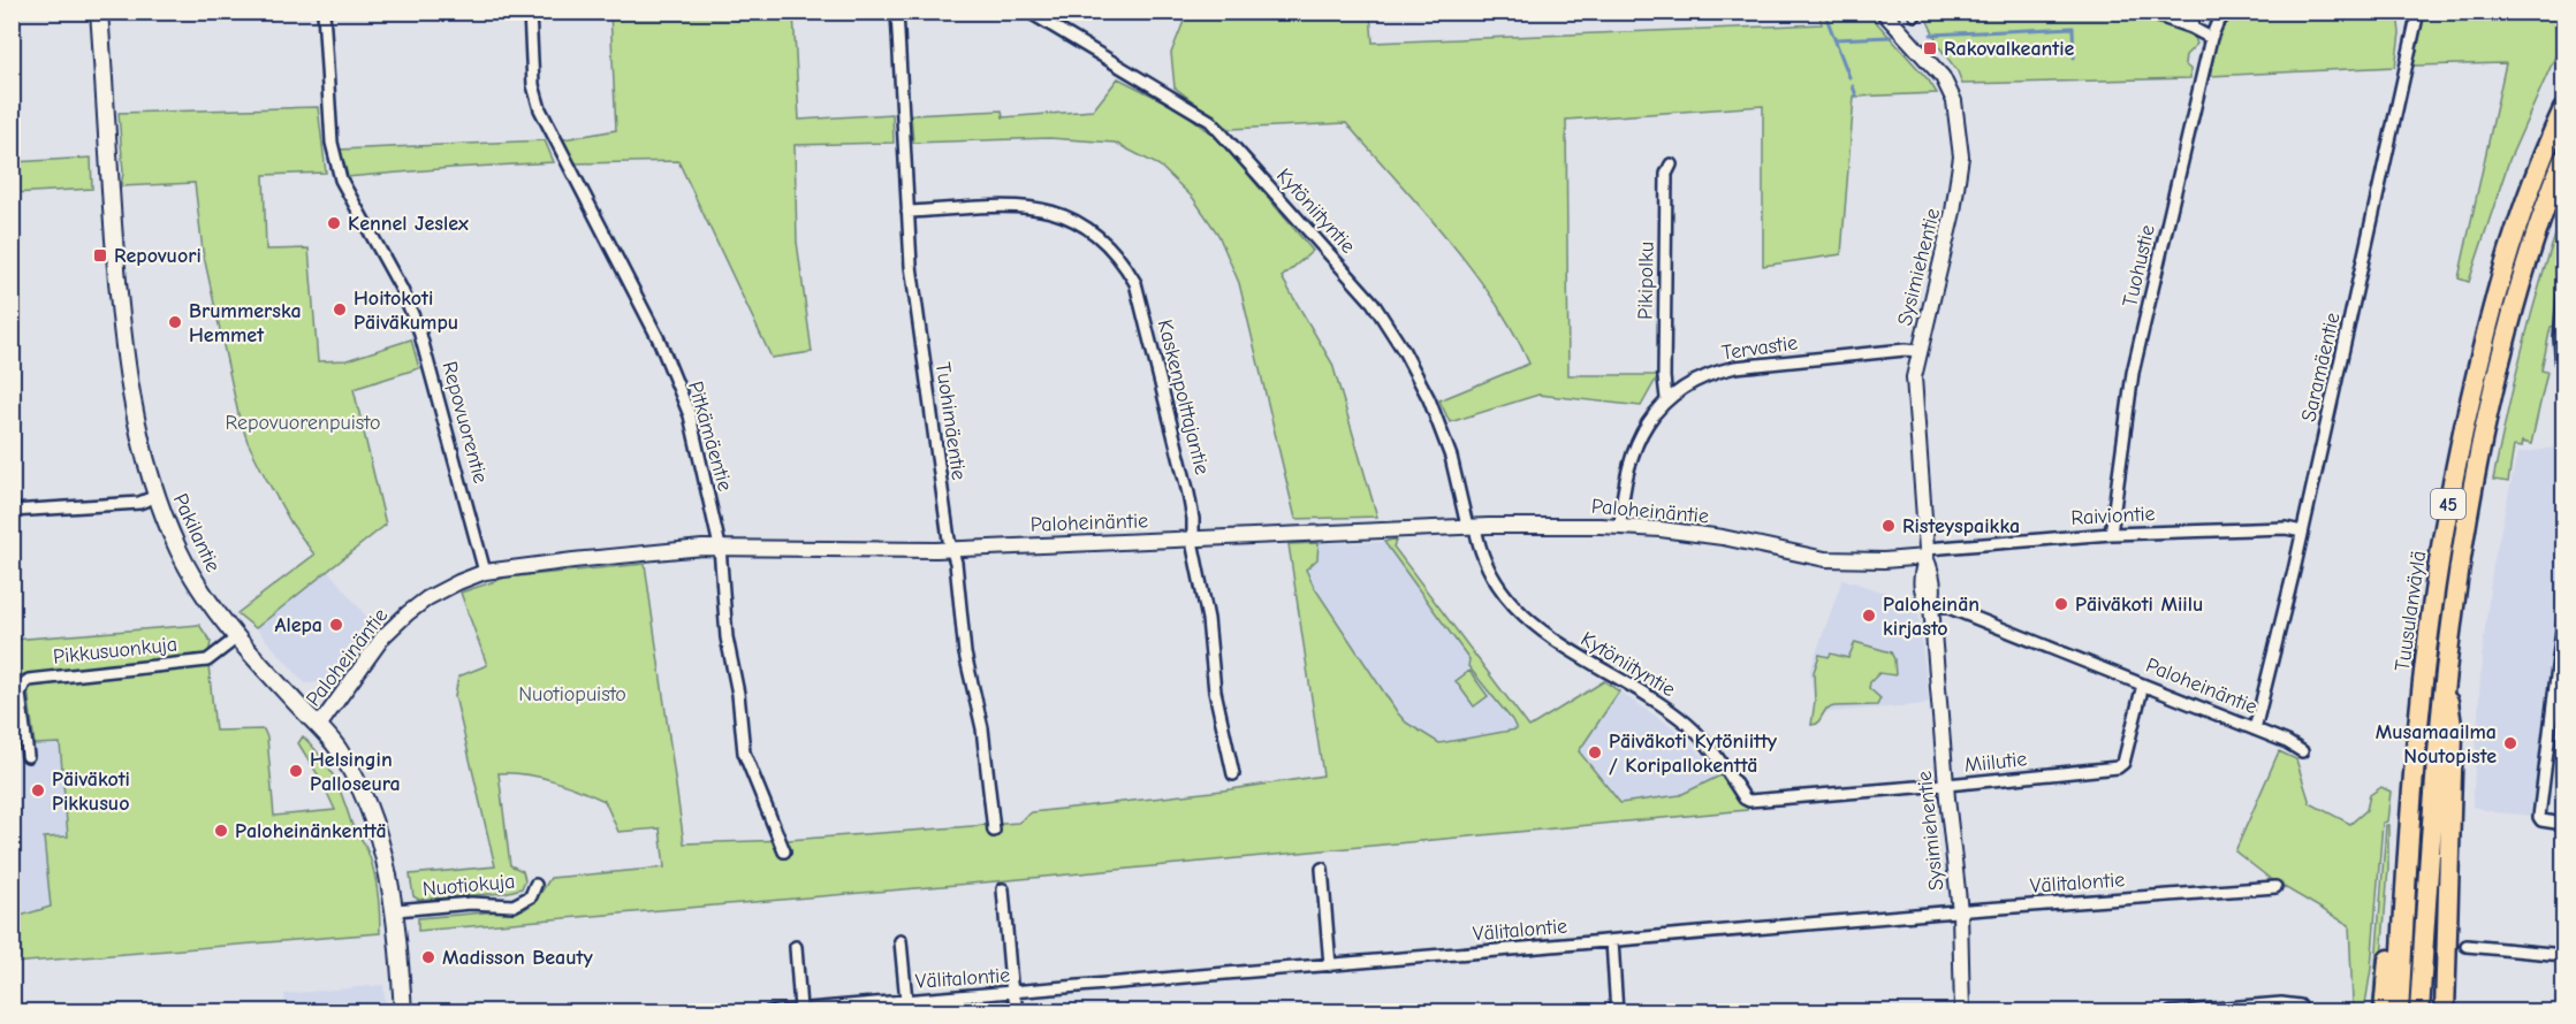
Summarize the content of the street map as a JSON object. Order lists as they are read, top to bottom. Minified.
{"streets":{"highway":["45","Tuusulanväylä"],"main road":["Pakilantie"],"street":["Kytöniityntie","Tuohustie","Sysimiehentie","Pikipolku","Tervastie","Saramäentie","Kaskenpolttajantie","Tuohimäentie","Repovuorentie","Pitkämäentie","Paloheinäntie","Raiviontie","Pikkusuonkuja","Miilutie","Välitalontie","Nuotiokuja"]},"crossings":[["Kytöniityntie","Paloheinäntie"],["Kytöniityntie","Miilutie"],["Tuohustie","Raiviontie"],["Sysimiehentie","Tervastie"],["Sysimiehentie","Paloheinäntie"],["Sysimiehentie","Raiviontie"],["Sysimiehentie","Miilutie"],["Sysimiehentie","Välitalontie"],["Pikipolku","Tervastie"],["Tervastie","Paloheinäntie"],["Saramäentie","Paloheinäntie"],["Saramäentie","Raiviontie"],["Kaskenpolttajantie","Tuohimäentie"],["Kaskenpolttajantie","Paloheinäntie"],["Tuohimäentie","Paloheinäntie"],["Repovuorentie","Paloheinäntie"],["Pitkämäentie","Paloheinäntie"],["Paloheinäntie","Raiviontie"],["Paloheinäntie","Pakilantie"],["Paloheinäntie","Miilutie"],["Pakilantie","Pikkusuonkuja"],["Pakilantie","Nuotiokuja"]],"parks":["Repovuorenpuisto","Nuotiopuisto"],"places":{"transit":["Rakovalkeantie","Repovuori"],"other":["Kennel Jeslex","Hoitokoti Päiväkumpu","Brummerska Hemmet","Risteyspaikka","Päiväkoti Miilu","Paloheinän kirjasto","Alepa","Musamaailma Noutopiste","Päiväkoti Kytöniitty / Koripallokenttä","Helsingin Palloseura","Päiväkoti Pikkusuo","Paloheinänkenttä","Madisson Beauty"]}}
